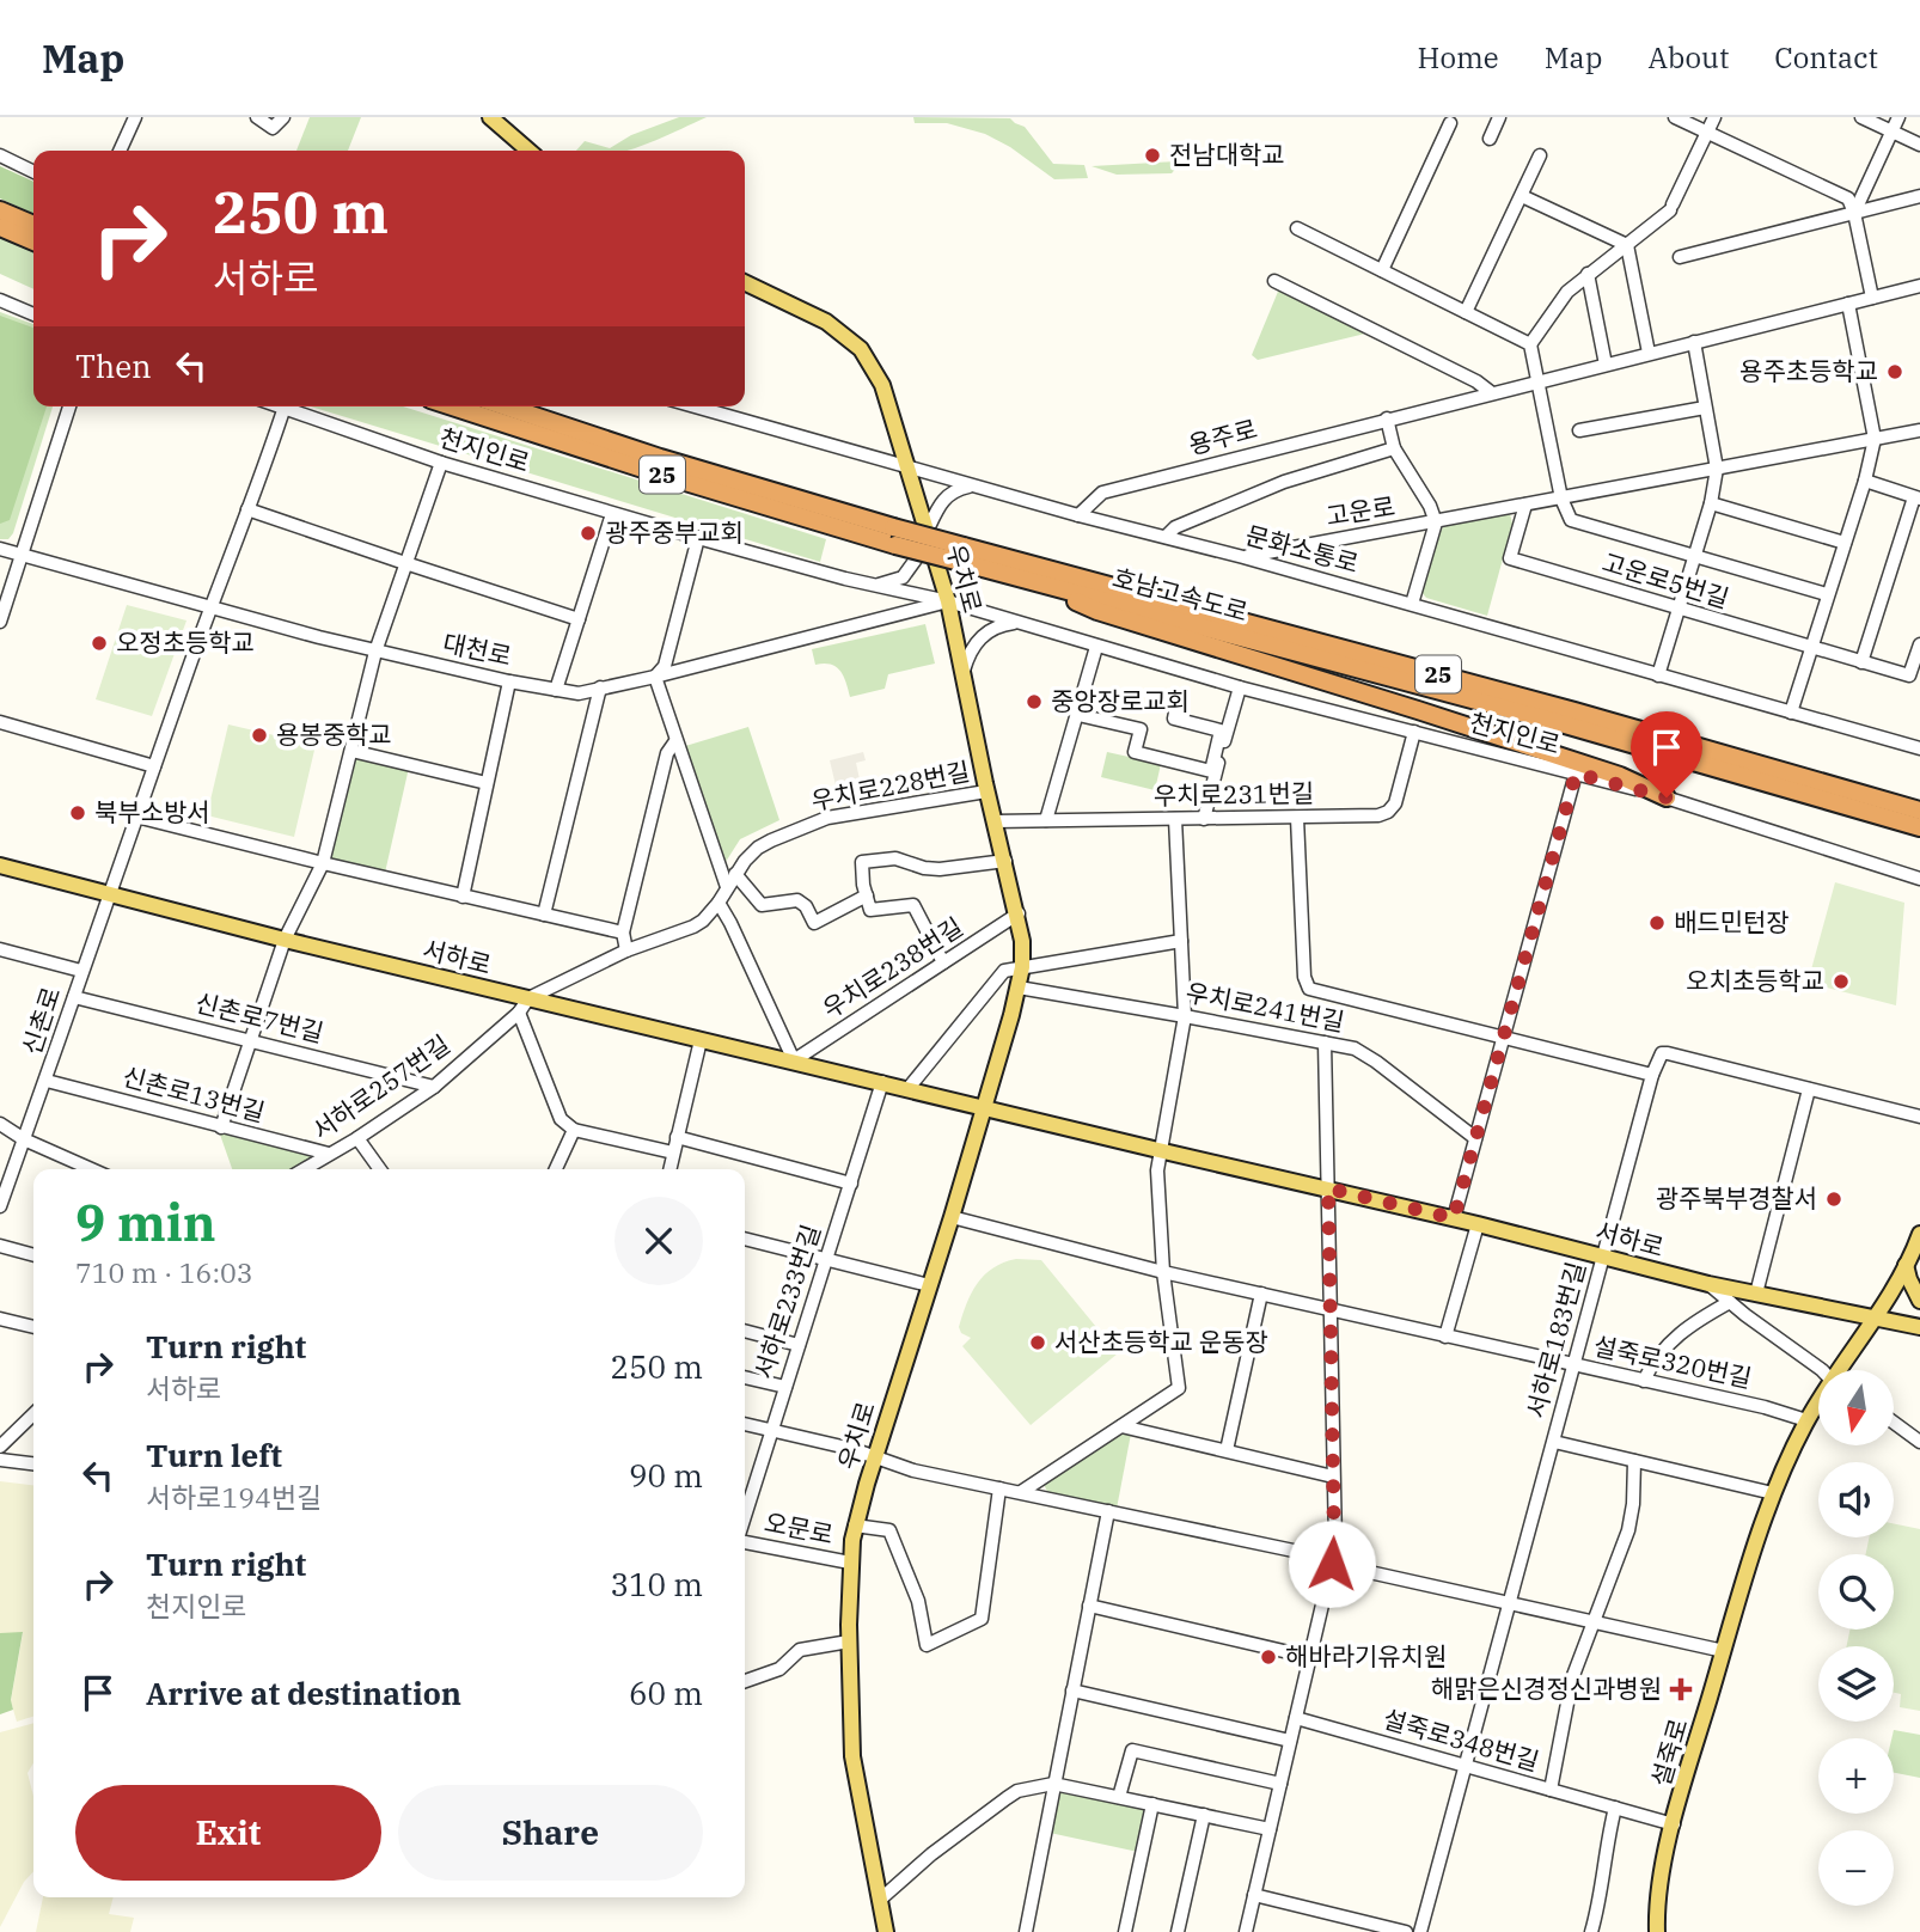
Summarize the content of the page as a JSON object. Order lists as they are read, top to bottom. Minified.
{"streets":{"highway":["25","호남고속도로"],"main road":["우치로","서하로","설죽로"],"street":["용주로","천지인로","고운로","문화소통로","고운로5번길","대천로","우치로228번길","우치로231번길","우치로238번길","우치로241번길","신촌로7번길","신촌로","서하로257번길","신촌로13번길","서하로233번길","서하로183번길","설죽로320번길","오문로","설죽로348번길"]},"crossings":[["용주로","문화소통로"],["천지인로","우치로"],["천지인로","대천로"],["천지인로","우치로231번길"],["고운로","문화소통로"],["고운로","고운로5번길"],["문화소통로","우치로"],["우치로","대천로"],["우치로","우치로228번길"],["우치로","우치로231번길"],["우치로","서하로"],["우치로","우치로238번길"],["우치로","우치로241번길"],["우치로","설죽로320번길"],["우치로","오문로"],["우치로228번길","서하로"],["우치로228번길","서하로257번길"],["서하로","우치로238번길"],["서하로","신촌로"],["서하로","서하로257번길"],["서하로","서하로233번길"],["서하로","서하로183번길"],["서하로","설죽로"],["신촌로7번길","신촌로"],["신촌로7번길","서하로257번길"],["신촌로","신촌로13번길"],["서하로257번길","신촌로13번길"],["서하로183번길","설죽로320번길"],["서하로183번길","설죽로348번길"],["설죽로320번길","설죽로"],["설죽로348번길","설죽로"]],"places":{"other":["전남대학교","용주초등학교","광주중부교회","오정초등학교","중앙장로교회","용봉중학교","북부소방서","배드민턴장","오치초등학교","광주북부경찰서","서산초등학교 운동장","해바라기유치원"],"health":["해맑은신경정신과병원"]},"north":"bottom","page":{"header":"Map","nav":["Home","Map","About","Contact"],"turn":["250 m","서하로"],"then":"Then","heading":["9 min","710 m · 16:03"],"list":[{"name":"Turn right","note":"서하로","value":"250 m"},{"name":"Turn left","note":"서하로194번길","value":"90 m"},{"name":"Turn right","note":"천지인로","value":"310 m"},{"name":"Arrive at destination","value":"60 m"}],"map_buttons":["+","−"],"buttons":["Exit","Share"]}}
